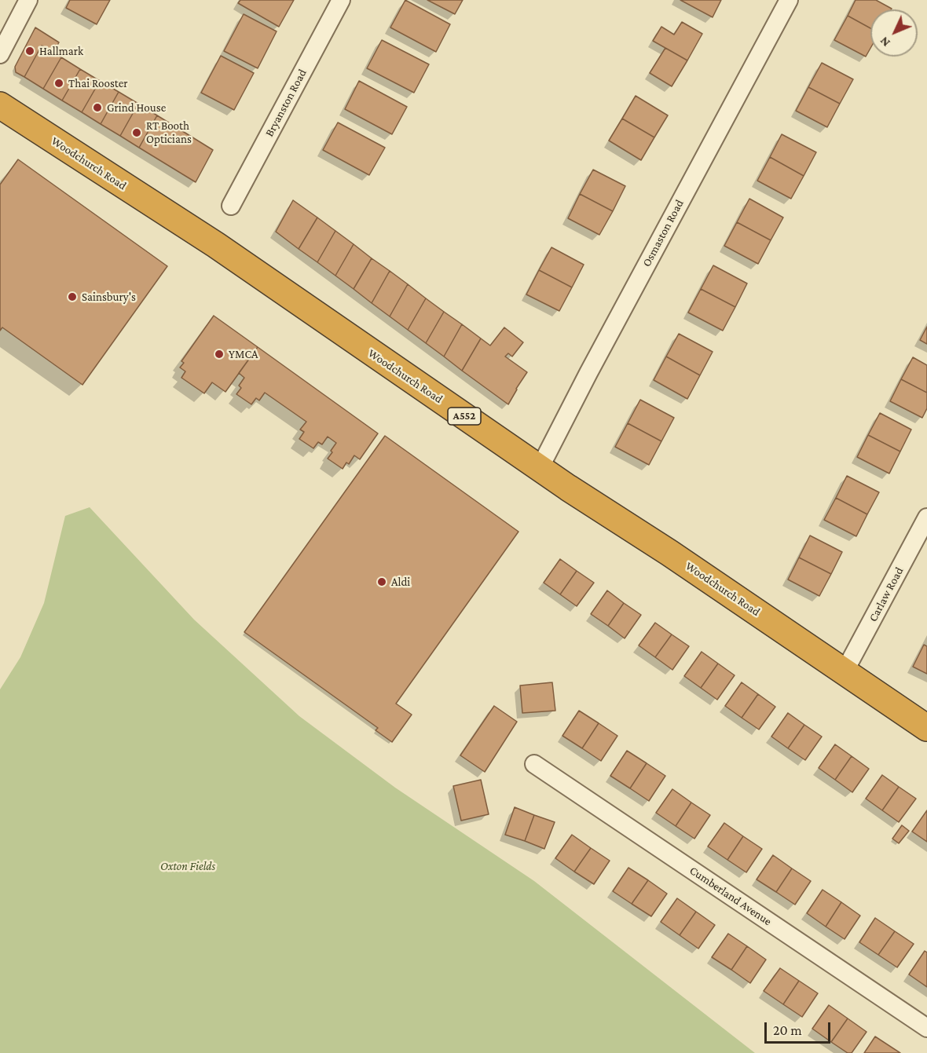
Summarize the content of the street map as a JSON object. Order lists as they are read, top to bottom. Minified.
{"streets":{"highway":["Woodchurch Road","A552"],"street":["Bryanston Road","Osmaston Road","Carlaw Road","Cumberland Avenue"]},"crossings":[["Woodchurch Road","Osmaston Road"],["Woodchurch Road","Carlaw Road"]],"parks":["Oxton Fields"],"places":["Hallmark","Thai Rooster","Grind House","RT Booth Opticians","Sainsbury's","YMCA","Aldi"],"scale_bar":"20 m","north":"bottom left"}
